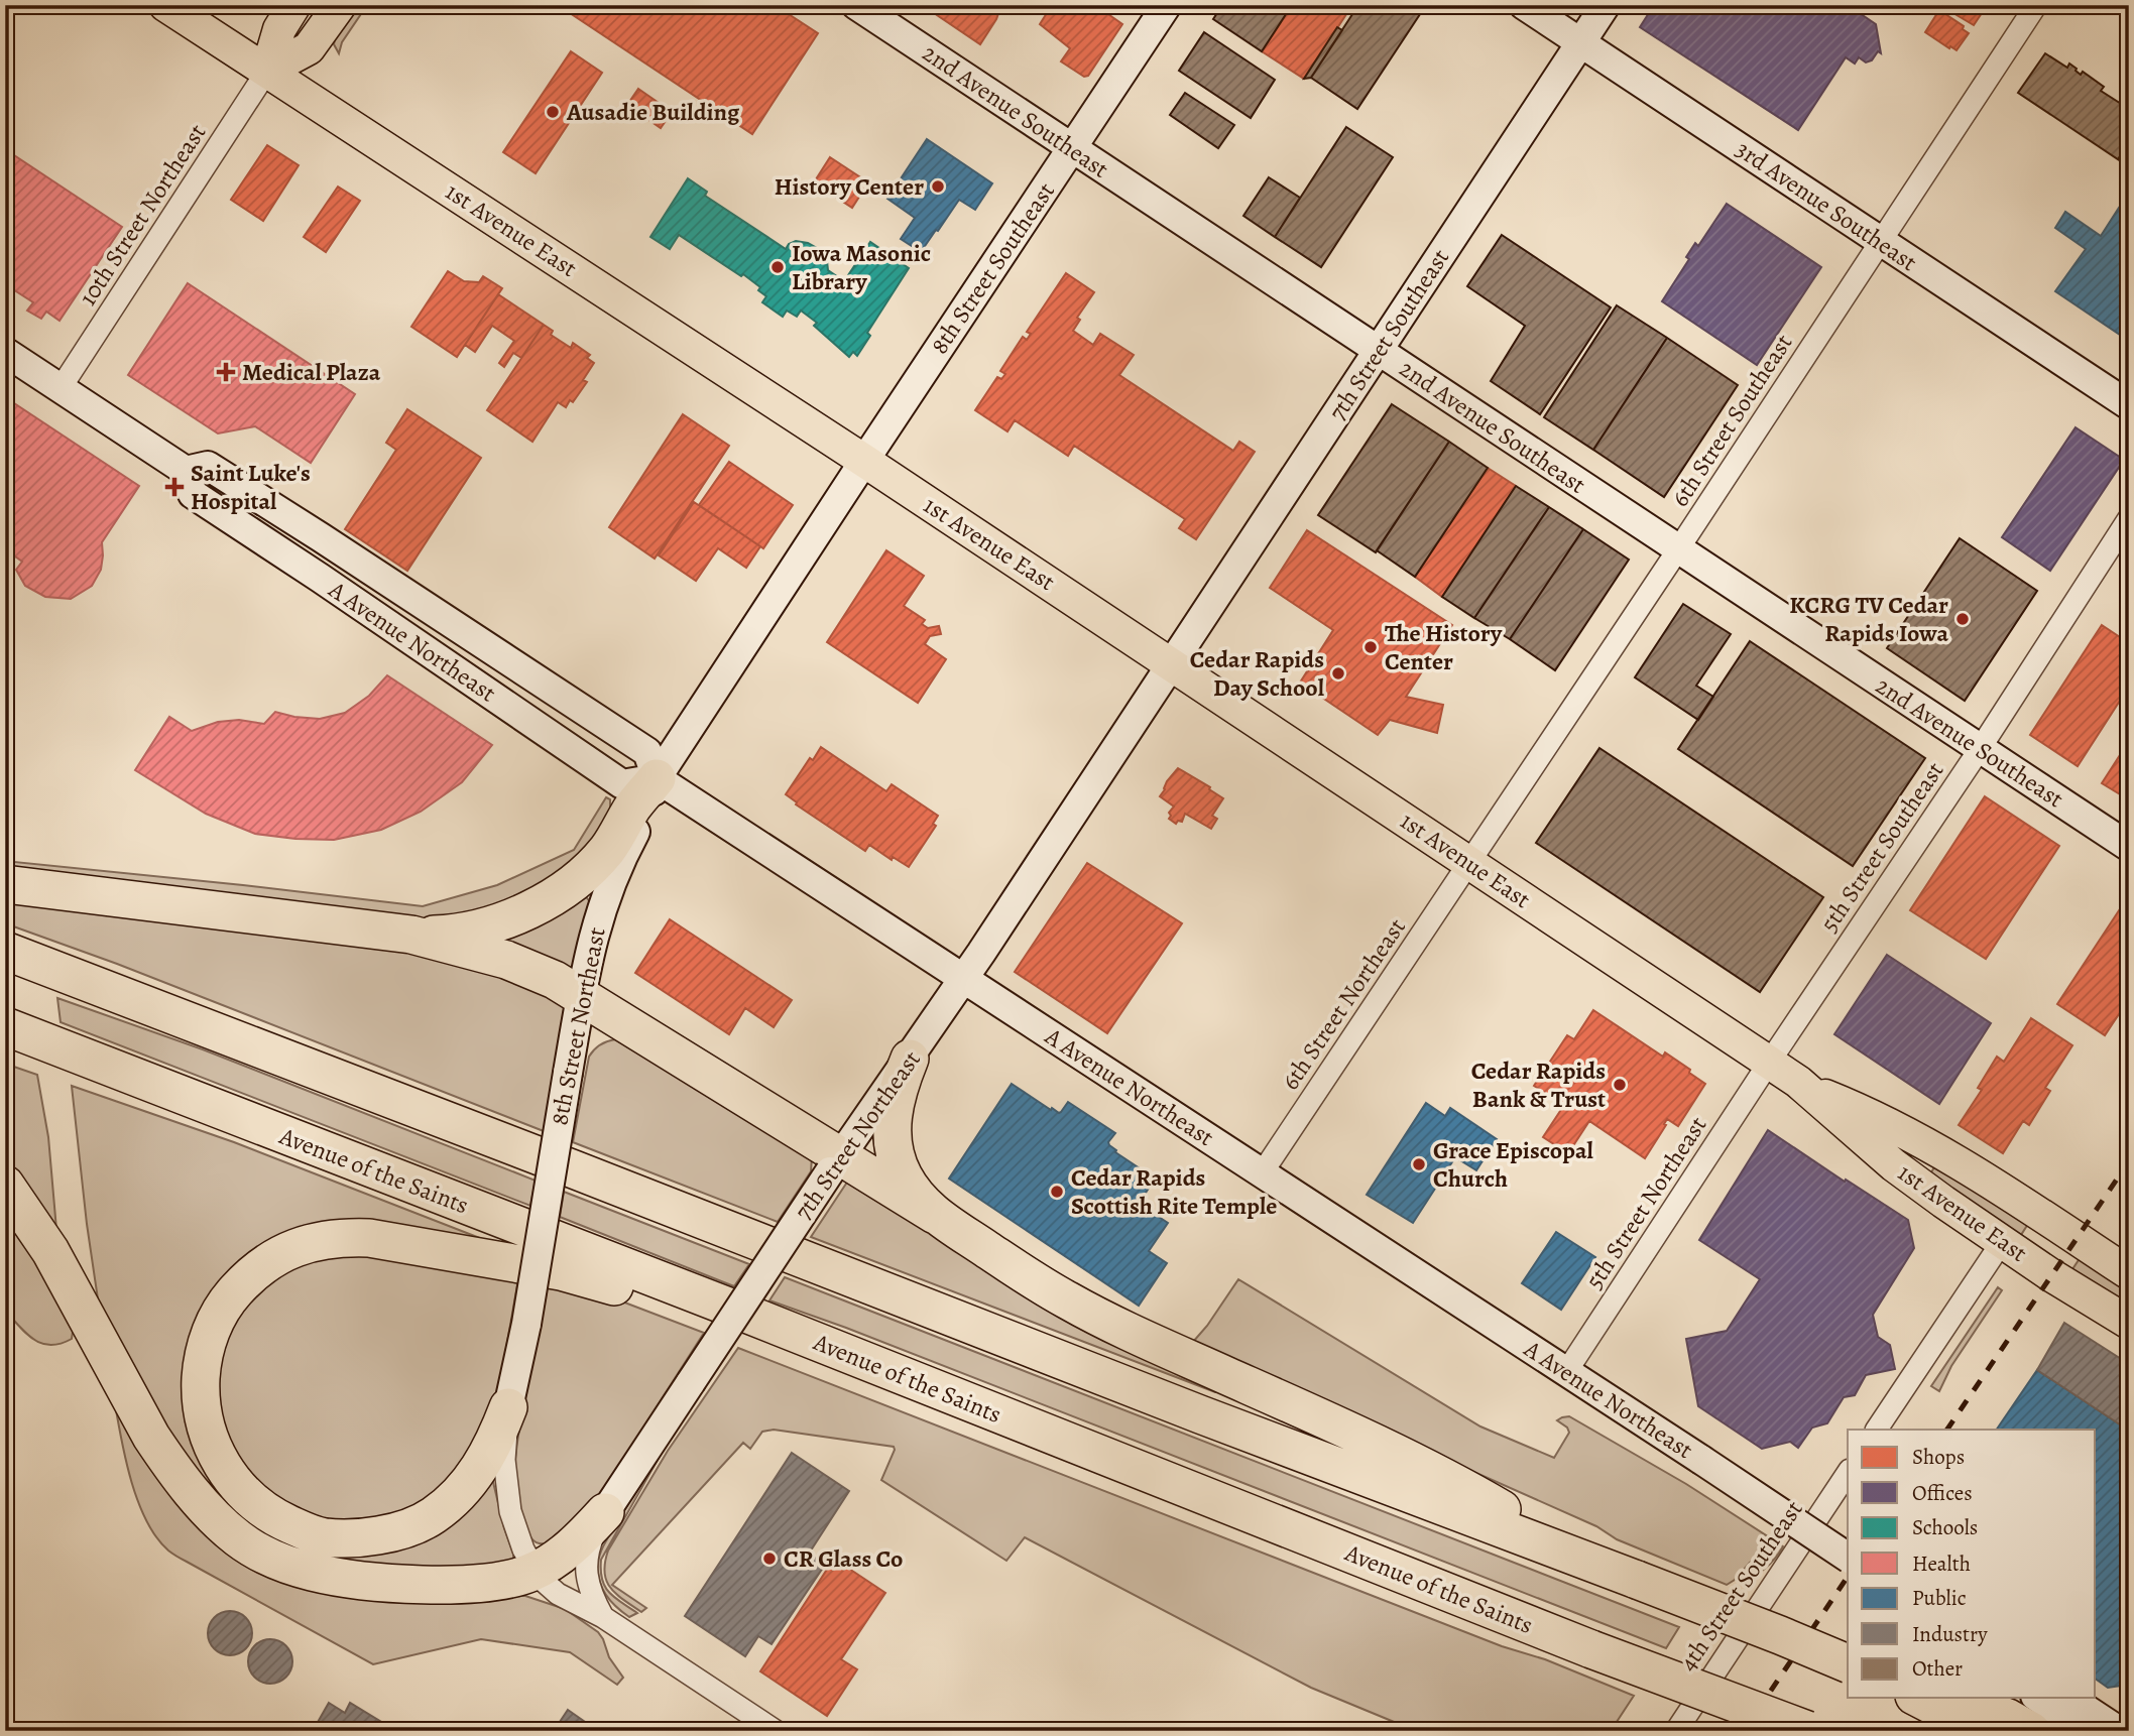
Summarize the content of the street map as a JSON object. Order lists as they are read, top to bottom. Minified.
{"streets":{"highway":["Avenue of the Saints"],"main road":["2nd Avenue Southeast","3rd Avenue Southeast","1st Avenue East","8th Street Southeast","7th Street Southeast","A Avenue Northeast","8th Street Northeast","7th Street Northeast"],"street":["10th Street Northeast","6th Street Southeast","5th Street Southeast","6th Street Northeast","5th Street Northeast","4th Street Southeast"]},"crossings":[["2nd Avenue Southeast","8th Street Southeast"],["2nd Avenue Southeast","7th Street Southeast"],["2nd Avenue Southeast","6th Street Southeast"],["2nd Avenue Southeast","5th Street Southeast"],["3rd Avenue Southeast","7th Street Southeast"],["3rd Avenue Southeast","6th Street Southeast"],["10th Street Northeast","1st Avenue East"],["10th Street Northeast","A Avenue Northeast"],["1st Avenue East","8th Street Southeast"],["1st Avenue East","7th Street Southeast"],["1st Avenue East","6th Street Southeast"],["1st Avenue East","5th Street Southeast"],["1st Avenue East","6th Street Northeast"],["1st Avenue East","8th Street Northeast"],["1st Avenue East","7th Street Northeast"],["1st Avenue East","5th Street Northeast"],["8th Street Southeast","8th Street Northeast"],["7th Street Southeast","7th Street Northeast"],["6th Street Southeast","6th Street Northeast"],["A Avenue Northeast","6th Street Northeast"],["A Avenue Northeast","8th Street Northeast"],["A Avenue Northeast","7th Street Northeast"],["A Avenue Northeast","5th Street Northeast"],["5th Street Southeast","5th Street Northeast"],["8th Street Northeast","7th Street Northeast"]],"places":{"other":["Ausadie Building","History Center","Iowa Masonic Library","KCRG TV Cedar Rapids Iowa","The History Center","Cedar Rapids Day School","Cedar Rapids Bank & Trust","Grace Episcopal Church","Cedar Rapids Scottish Rite Temple","CR Glass Co"],"health":["Medical Plaza","Saint Luke's Hospital"]},"legend":["Shops","Offices","Schools","Health","Public","Industry","Other"]}
